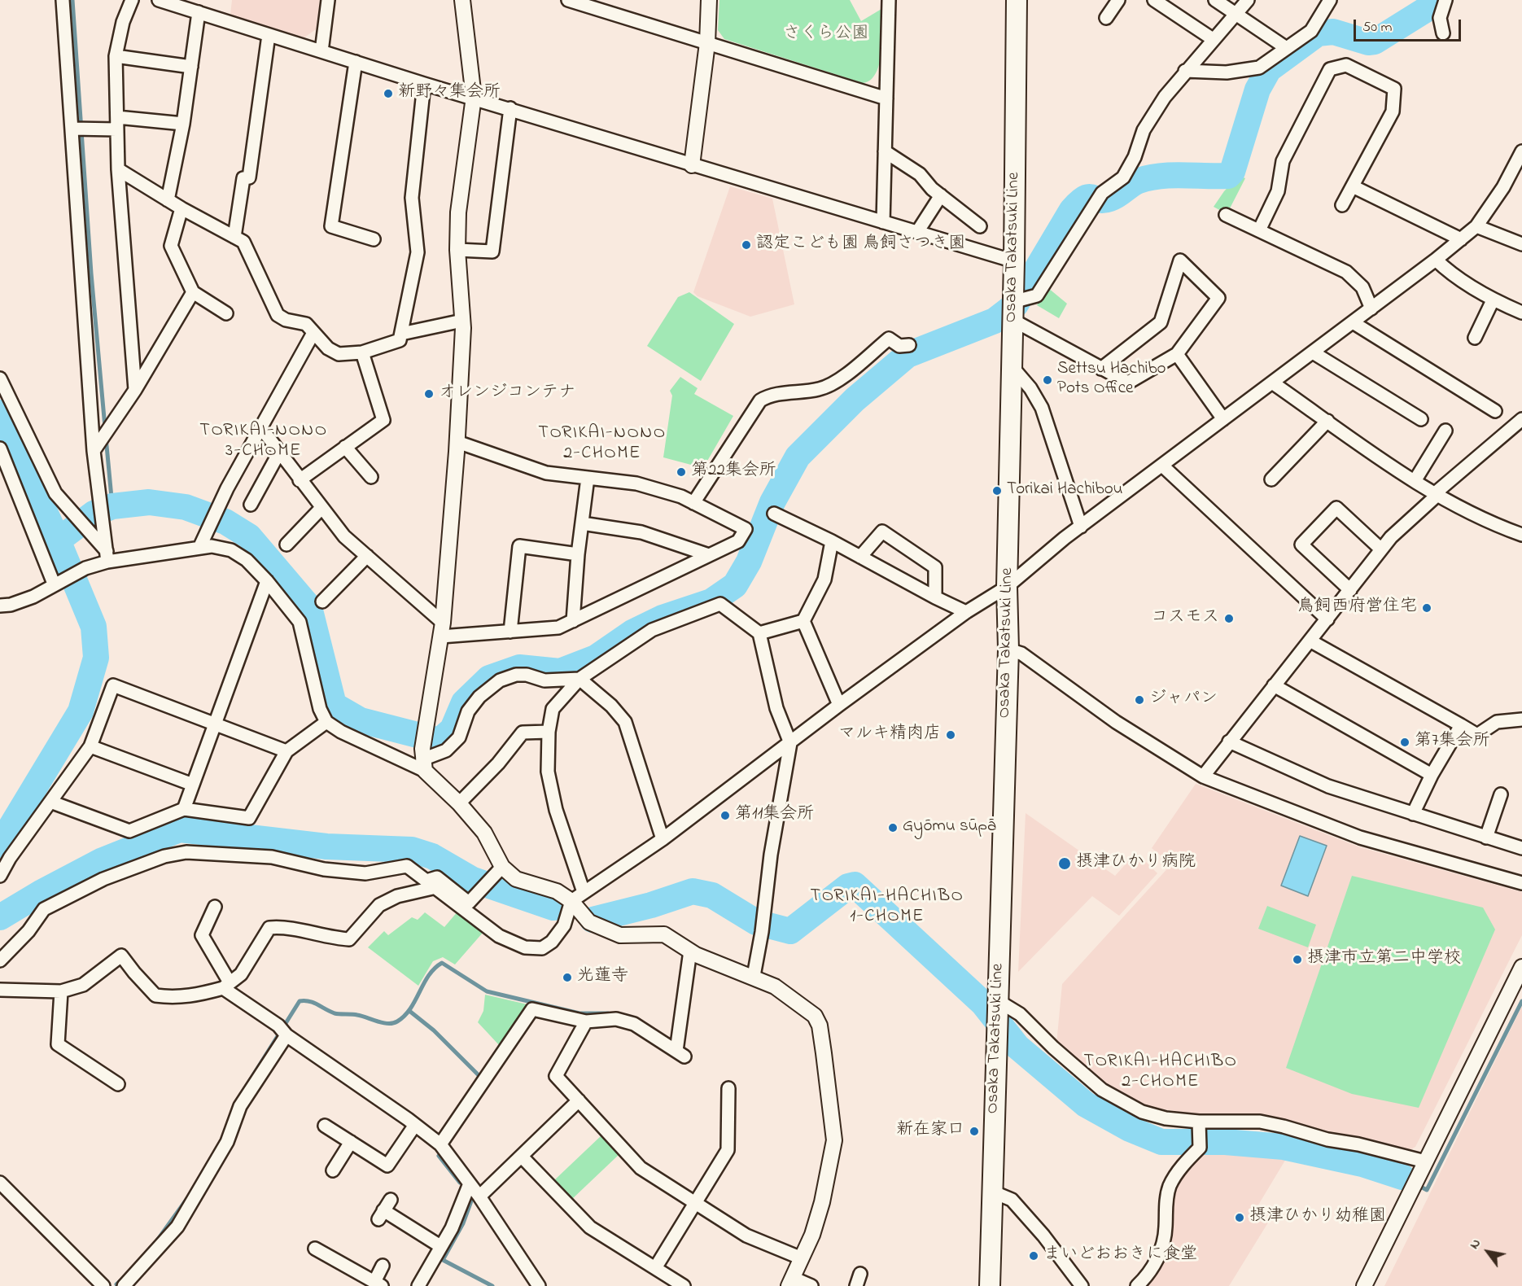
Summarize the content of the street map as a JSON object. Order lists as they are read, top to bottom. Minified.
{"streets":{"main road":["Osaka Takatsuki Line"]},"districts":["TORIKAI-NONO 3-CHOME","TORIKAI-NONO 2-CHOME","TORIKAI-HACHIBO 1-CHOME","TORIKAI-HACHIBO 2-CHOME"],"parks":["さくら公園"],"places":["新野々集会所","認定こども園 鳥飼さつき園","Settsu Hachibo Pots Office","オレンジコンテナ","第22集会所","Torikai Hachibou","鳥飼西府営住宅","コスモス","ジャパン","マルキ精肉店","第7集会所","第11集会所","Gyōmu sūpā","摂津ひかり病院","摂津市立第二中学校","光蓮寺","新在家口","摂津ひかり幼稚園","まいどおおきに食堂"],"scale_bar":"50 m","north":"top left"}
